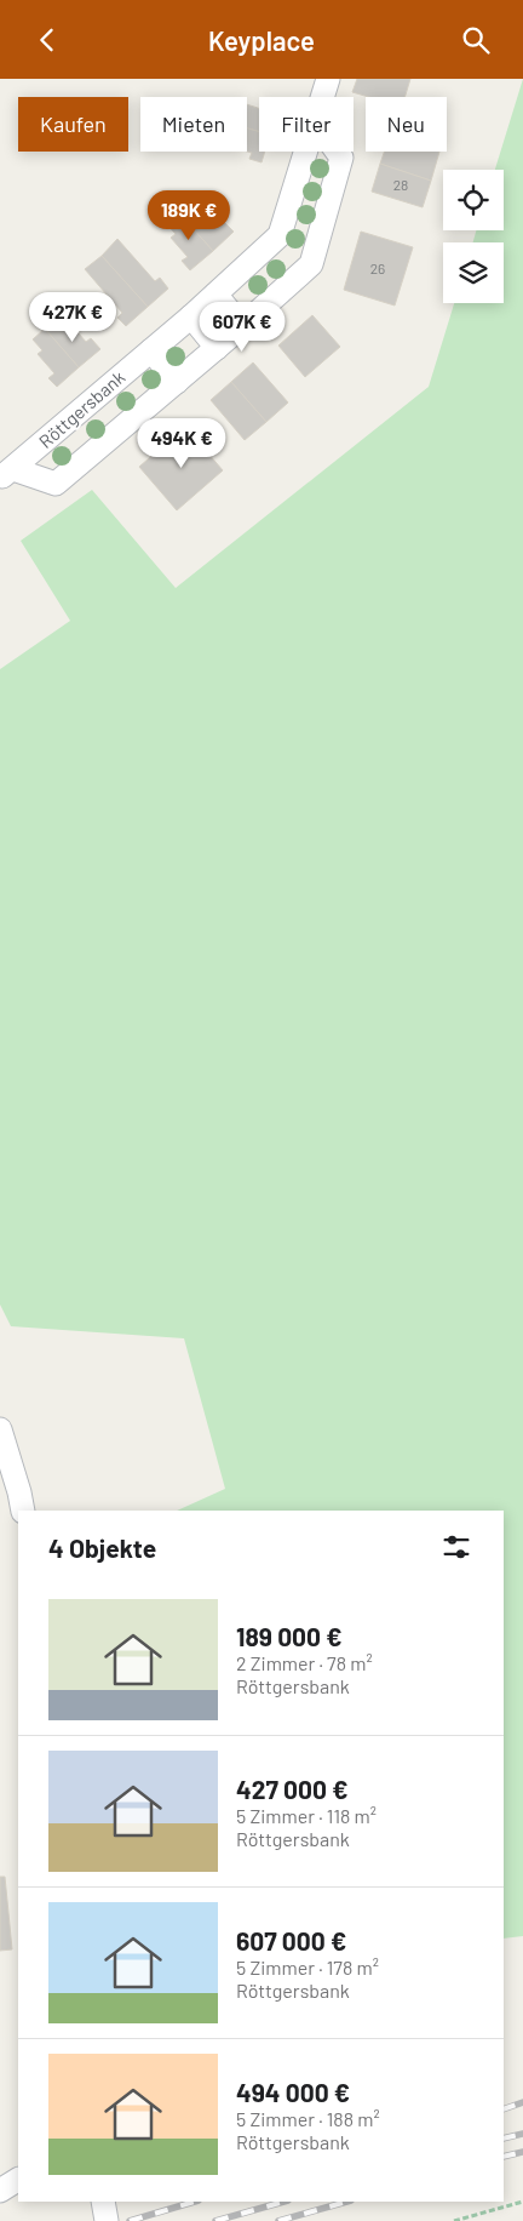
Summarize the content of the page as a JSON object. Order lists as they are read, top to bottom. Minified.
{"streets":{"street":["Röttgersbank"]},"house_numbers":["28","26"],"page":{"header":"Keyplace","chip":["Kaufen","Mieten","Filter","Neu"],"price":["189K €","427K €","607K €","494K €"],"heading":"4 Objekte","list":[{"name":"189 000 €","note":"2 Zimmer · 78 m² · Röttgersbank"},{"name":"427 000 €","note":"5 Zimmer · 118 m² · Röttgersbank"},{"name":"607 000 €","note":"5 Zimmer · 178 m² · Röttgersbank"},{"name":"494 000 €","note":"5 Zimmer · 188 m² · Röttgersbank"}]}}
